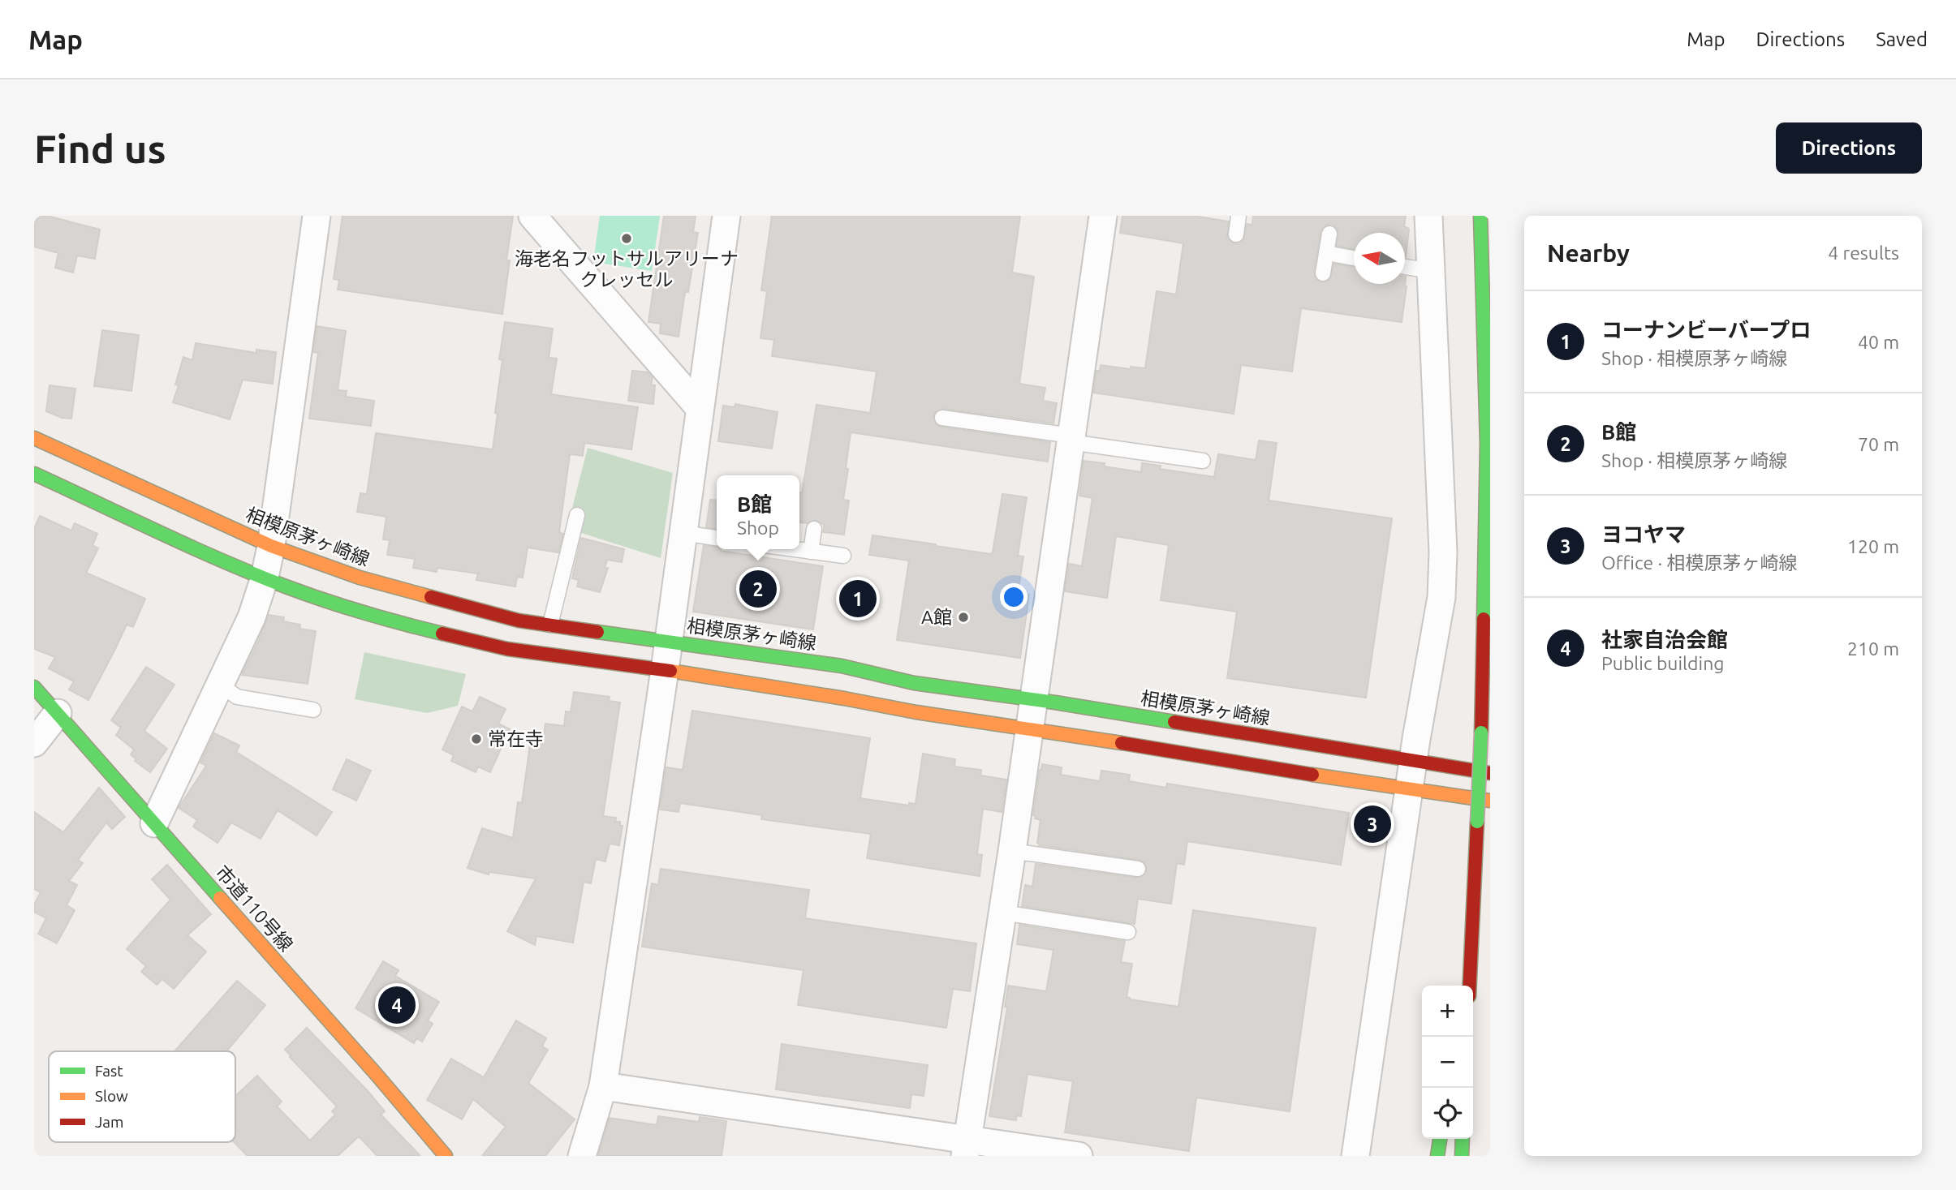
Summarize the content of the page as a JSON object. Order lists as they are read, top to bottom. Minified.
{"streets":{"main road":["相模原茅ヶ崎線","市道110号線"]},"places":["海老名フットサルアリーナ クレッセル","A館","常在寺"],"legend":["Fast","Slow","Jam"],"north":"left","page":{"header":"Map","nav":["Map","Directions","Saved"],"buttons":"Directions","title":"Find us","heading":["Nearby","4 results"],"list":[{"mark":"1","name":"コーナンビーバープロ","note":"Shop · 相模原茅ヶ崎線","value":"40 m"},{"mark":"2","name":"B館","note":"Shop · 相模原茅ヶ崎線","value":"70 m"},{"mark":"3","name":"ヨコヤマ","note":"Office · 相模原茅ヶ崎線","value":"120 m"},{"mark":"4","name":"社家自治会館","note":"Public building","value":"210 m"}],"popup":["B館","Shop"],"pins":["2","1","3","4"],"map_buttons":["+","−"]}}
